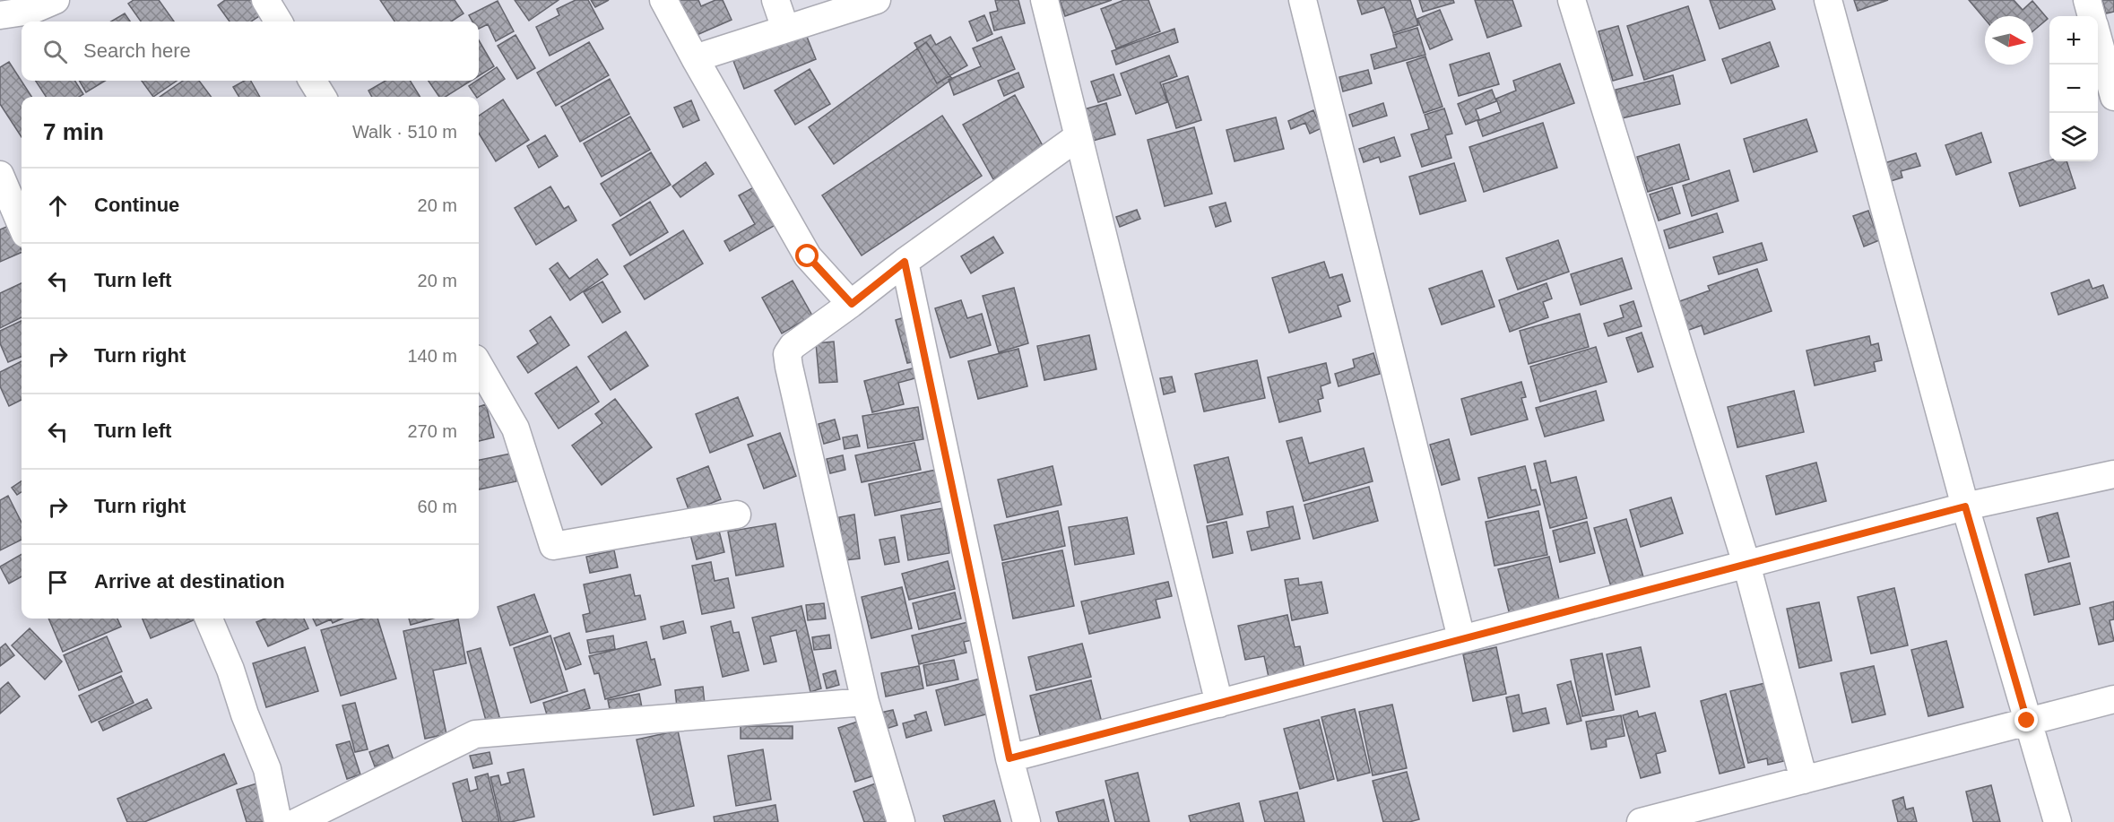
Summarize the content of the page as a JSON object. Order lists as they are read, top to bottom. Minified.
{"north":"right","page":{"map_buttons":["+","−"],"search":"Search here","heading":["7 min","Walk · 510 m"],"list":[["Continue","20 m"],["Turn left","20 m"],["Turn right","140 m"],["Turn left","270 m"],["Turn right","60 m"],"Arrive at destination"]}}
